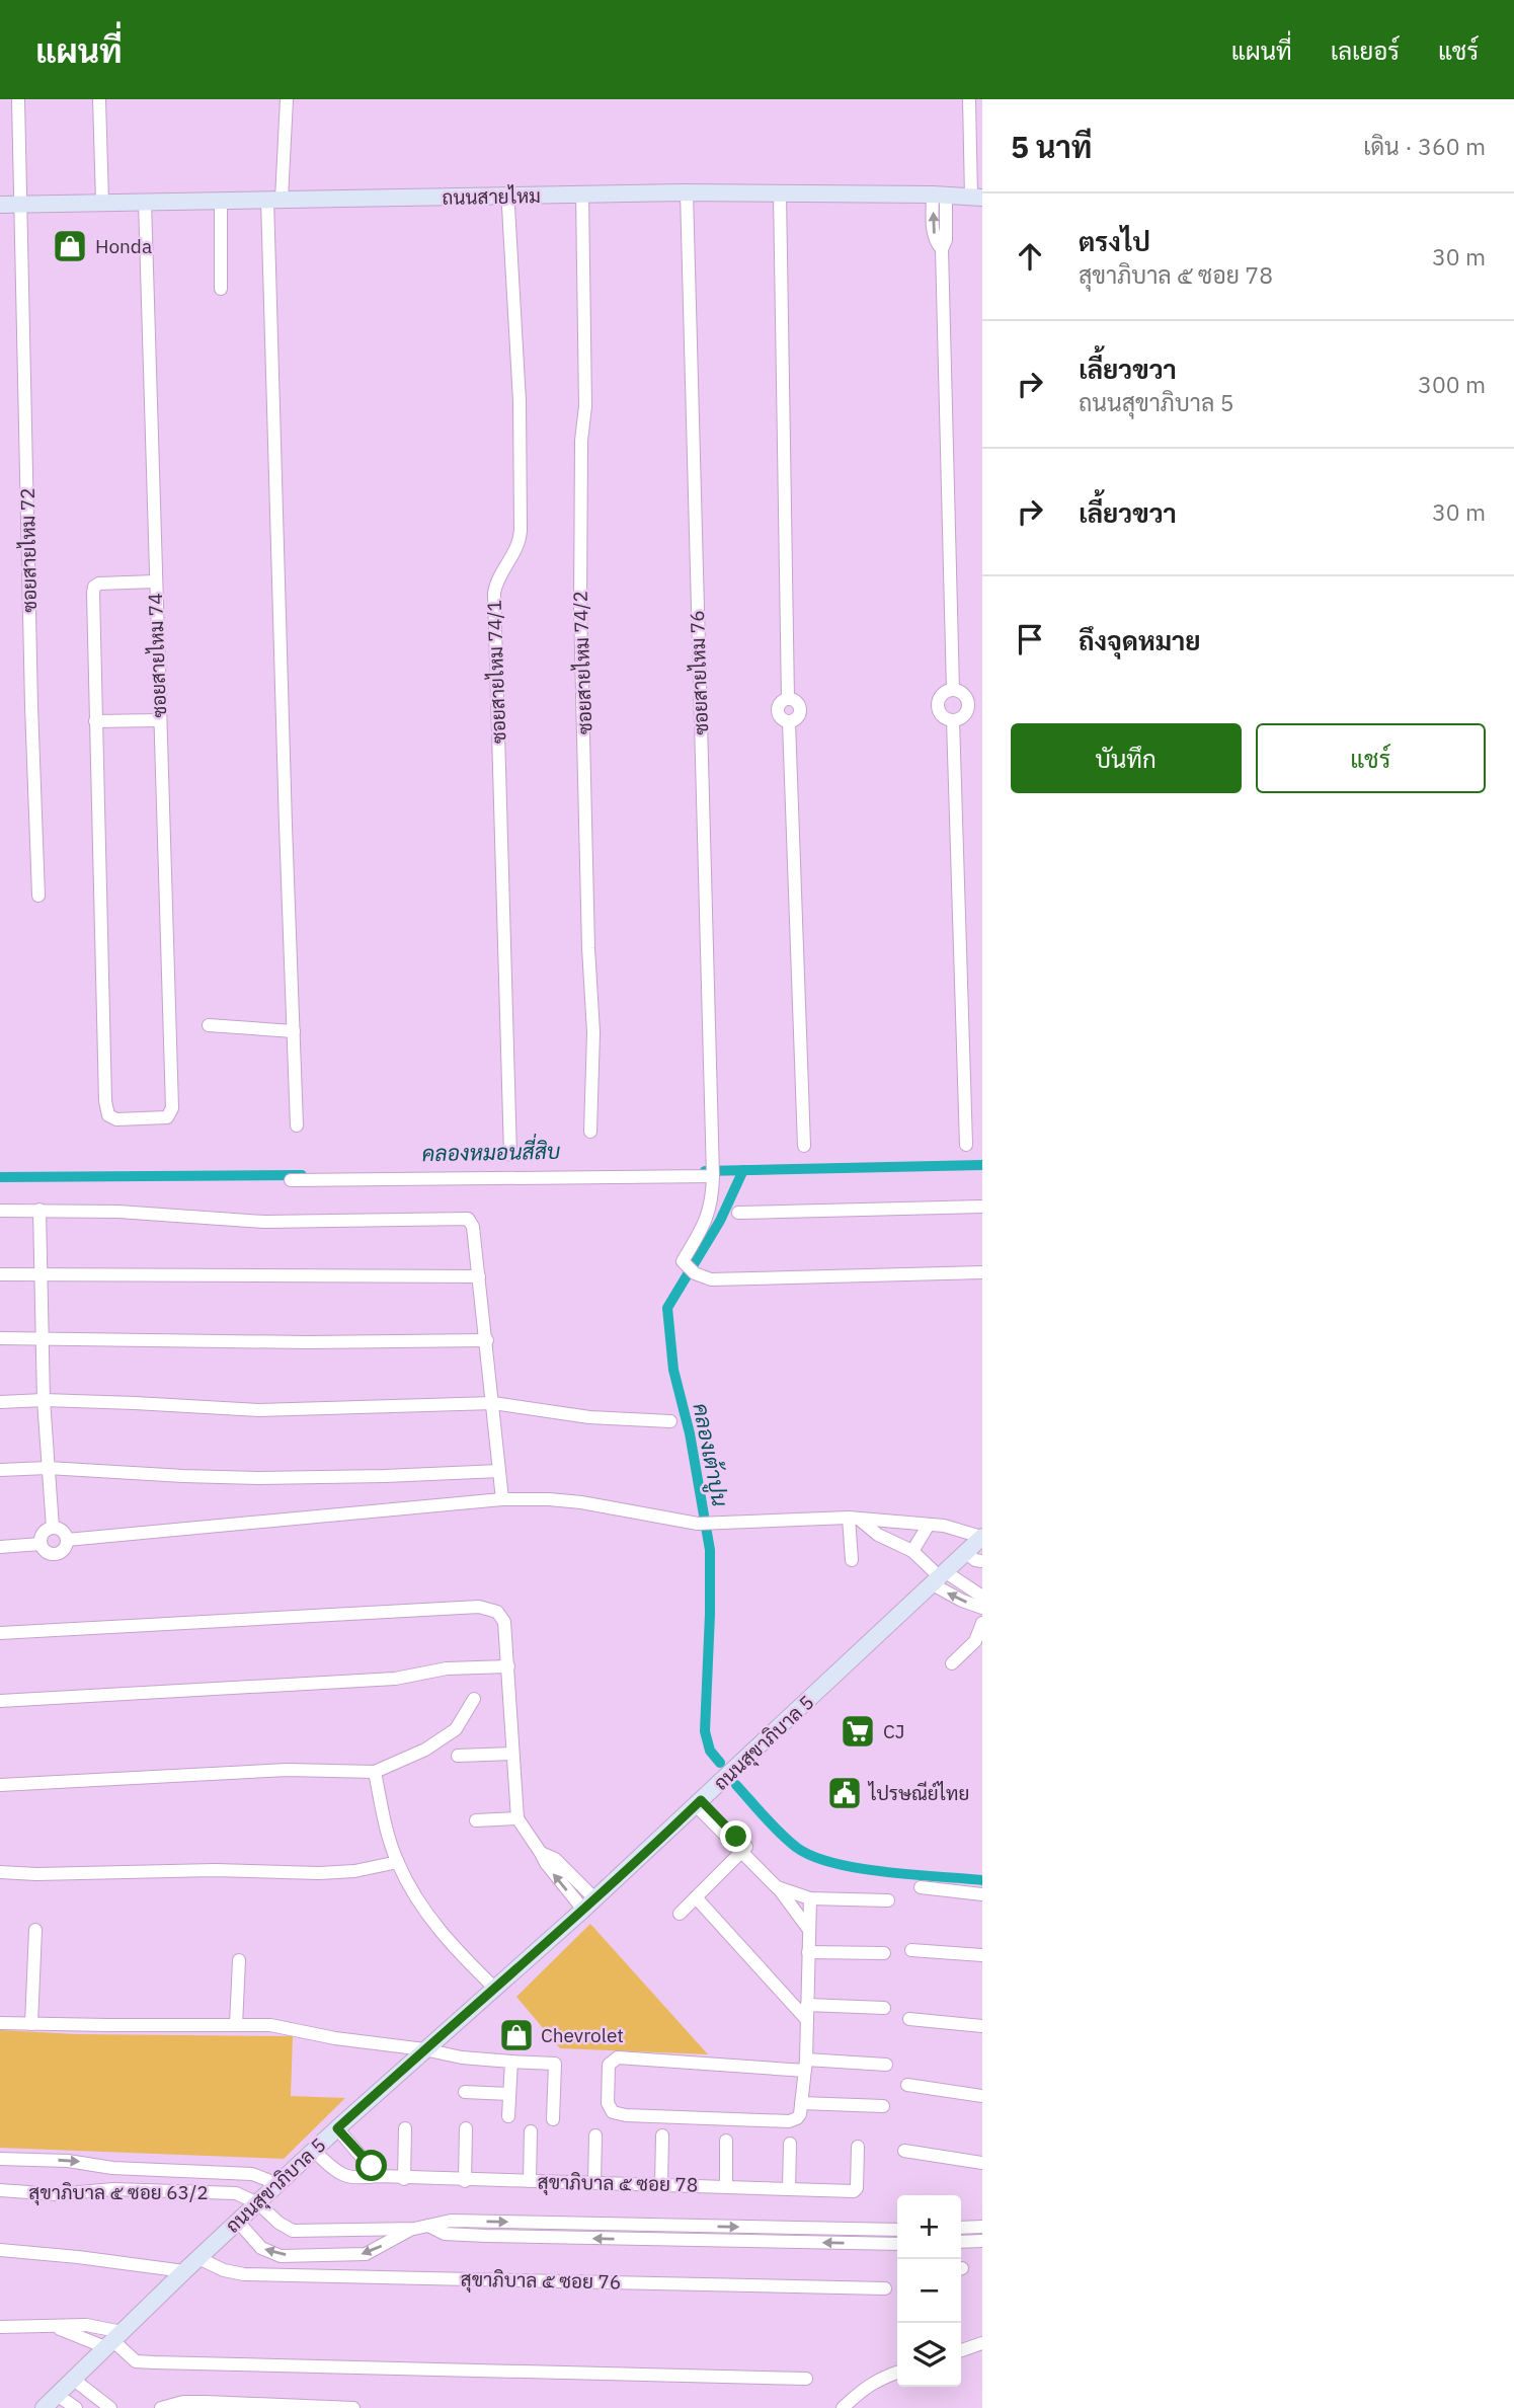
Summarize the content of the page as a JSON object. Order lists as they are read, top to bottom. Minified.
{"streets":{"main road":["ถนนสายไหม","ถนนสุขาภิบาล 5"],"street":["ซอยสายไหม 72","ซอยสายไหม 74","ซอยสายไหม 74/2","ซอยสายไหม 74/1","ซอยสายไหม 76","สุขาภิบาล ๕ ซอย 78","สุขาภิบาล ๕ ซอย 63/2","สุขาภิบาล ๕ ซอย 76"]},"crossings":[["ถนนสายไหม","ซอยสายไหม 72"],["ถนนสายไหม","ซอยสายไหม 74"],["ถนนสายไหม","ซอยสายไหม 74/2"],["ถนนสายไหม","ซอยสายไหม 74/1"],["ถนนสายไหม","ซอยสายไหม 76"],["ถนนสุขาภิบาล 5","สุขาภิบาล ๕ ซอย 78"],["ถนนสุขาภิบาล 5","สุขาภิบาล ๕ ซอย 76"]],"water":["คลองหมอนสี่สิบ","คลองเต้าปูน"],"places":{"shop":["Honda","Chevrolet"],"supermarket":["CJ"],"public building":["ไปรษณีย์ไทย"]},"page":{"header":"แผนที่","nav":["แผนที่","เลเยอร์","แชร์"],"heading":["5 นาที","เดิน · 360 m"],"list":[["ตรงไป","สุขาภิบาล ๕ ซอย 78","30 m"],["เลี้ยวขวา","ถนนสุขาภิบาล 5","300 m"],["เลี้ยวขวา","30 m"],"ถึงจุดหมาย"],"buttons":["บันทึก","แชร์"],"map_buttons":["+","−"]}}
